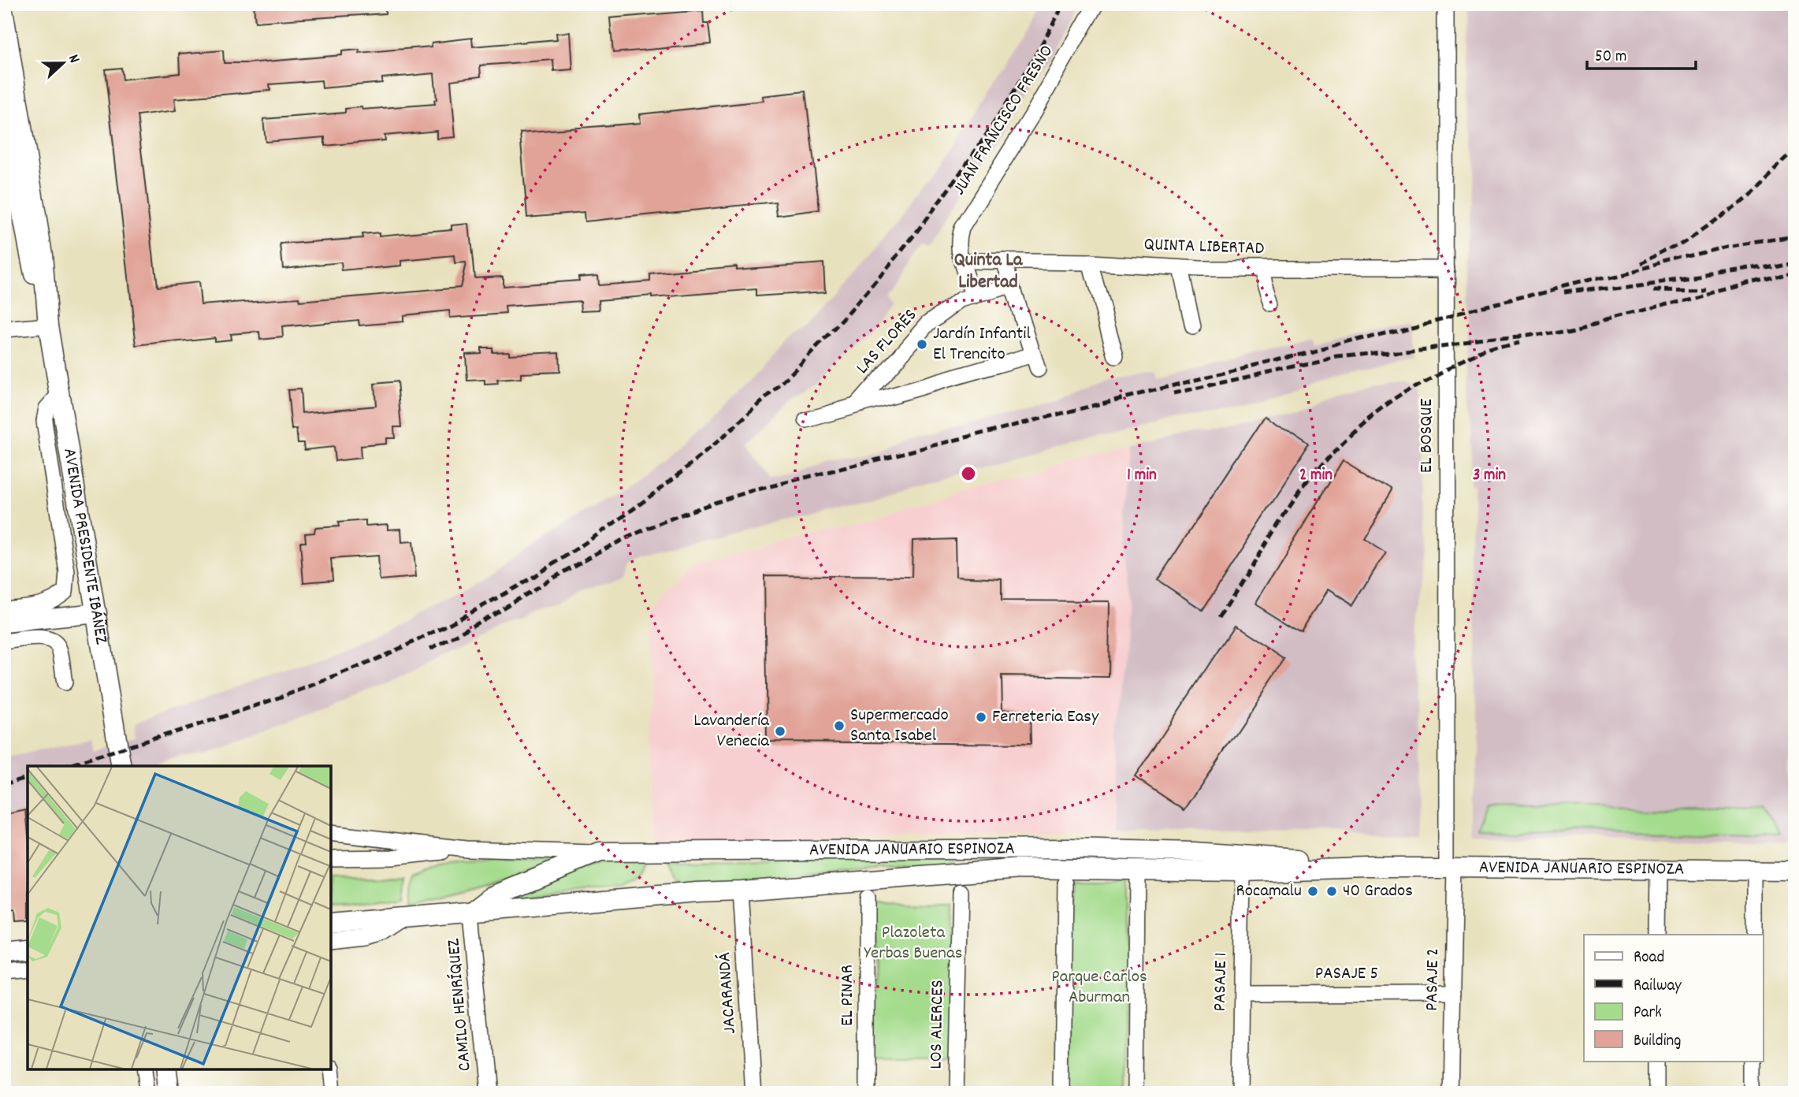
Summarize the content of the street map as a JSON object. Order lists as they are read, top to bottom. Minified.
{"streets":{"main road":["AVENIDA PRESIDENTE IBÁÑEZ","AVENIDA JANUARIO ESPINOZA"],"street":["JUAN FRANCISCO FRESNO","QUINTA LIBERTAD","LAS FLORES","EL BOSQUE","PASAJE 5","PASAJE 2","PASAJE 1","JACARANDÁ","EL PINAR","CAMILO HENRÍQUEZ","LOS ALERCES"]},"crossings":[["JUAN FRANCISCO FRESNO","QUINTA LIBERTAD"],["JUAN FRANCISCO FRESNO","LAS FLORES"],["QUINTA LIBERTAD","EL BOSQUE"],["EL BOSQUE","AVENIDA JANUARIO ESPINOZA"],["EL BOSQUE","PASAJE 2"],["AVENIDA JANUARIO ESPINOZA","PASAJE 2"],["AVENIDA JANUARIO ESPINOZA","PASAJE 1"],["AVENIDA JANUARIO ESPINOZA","JACARANDÁ"],["AVENIDA JANUARIO ESPINOZA","CAMILO HENRÍQUEZ"],["PASAJE 5","PASAJE 2"],["PASAJE 5","PASAJE 1"]],"districts":["Quinta La Libertad"],"parks":["Plazoleta Yerbas Buenas","Parque Carlos Aburman"],"places":["Jardín Infantil El Trencito","Ferreteria Easy","Supermercado Santa Isabel","Lavandería Venecia","Rocamalu","40 Grados"],"legend":["Road","Railway","Park","Building"],"scale_bar":"50 m","north":"right","rings":["1 min","2 min","3 min"]}
